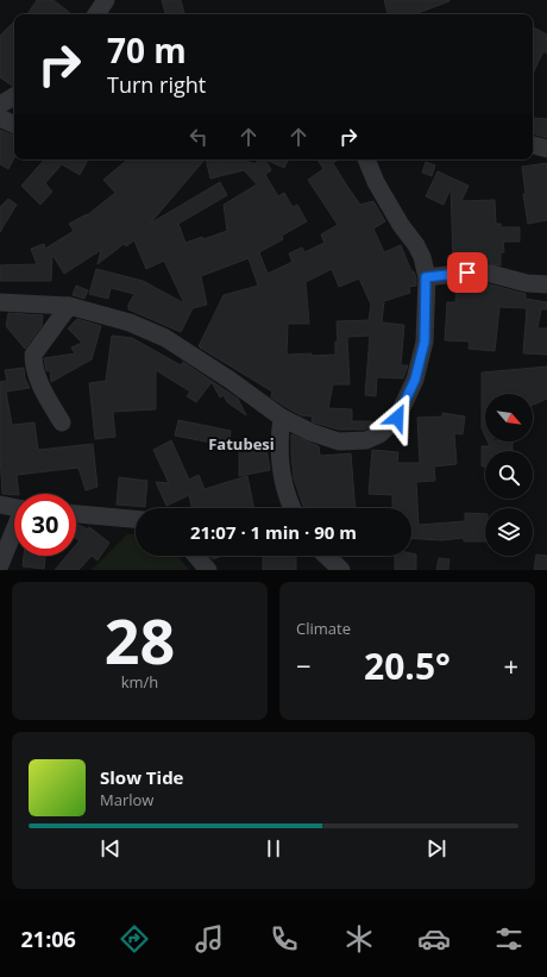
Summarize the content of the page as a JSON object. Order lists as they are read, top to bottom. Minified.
{"districts":["Fatubesi"],"north":"bottom right","page":{"turn":["70 m","Turn right"],"limit":"30","trip":"21:07 · 1 min · 90 m","tile":[["28","km/h"],"Climate"],"heat":["−","20.5°","+"],"song":["Slow Tide","Marlow"],"tabs":"21:06"}}
